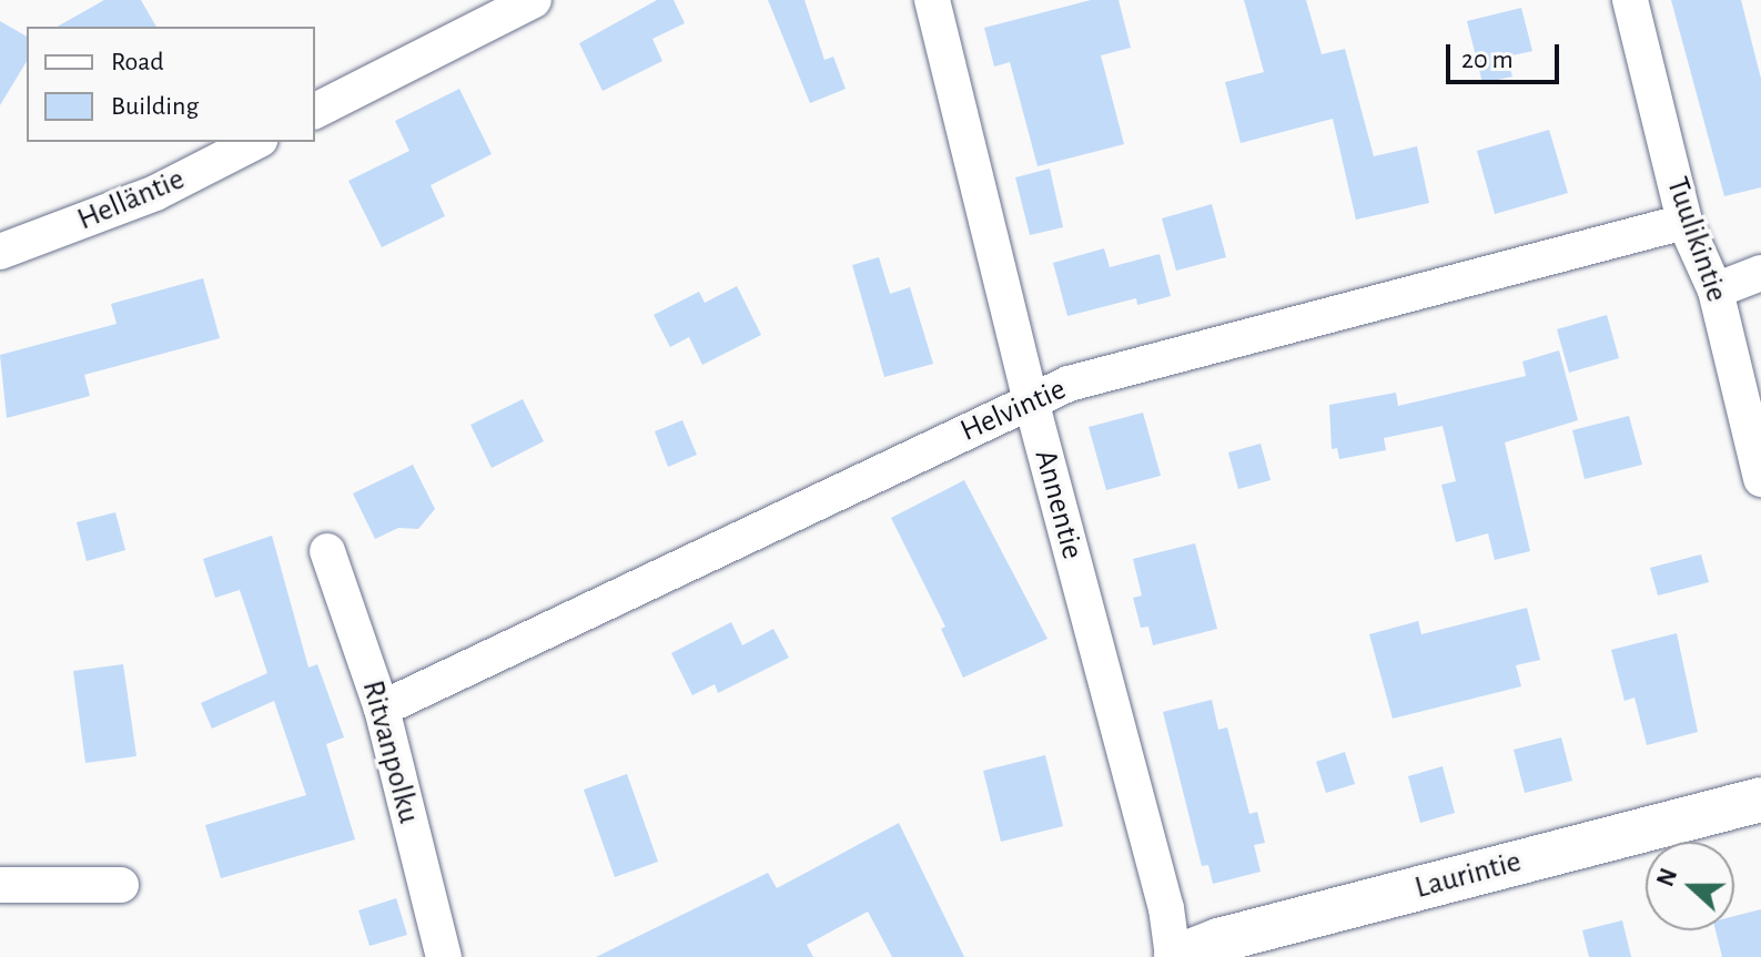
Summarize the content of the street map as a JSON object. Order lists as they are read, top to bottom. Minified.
{"streets":{"street":["Helläntie","Tuulikintie","Helvintie","Annentie","Ritvanpolku","Laurintie"]},"crossings":[["Tuulikintie","Helvintie"],["Helvintie","Annentie"],["Helvintie","Ritvanpolku"],["Annentie","Laurintie"]],"legend":["Road","Building"],"scale_bar":"20 m","north":"left"}
